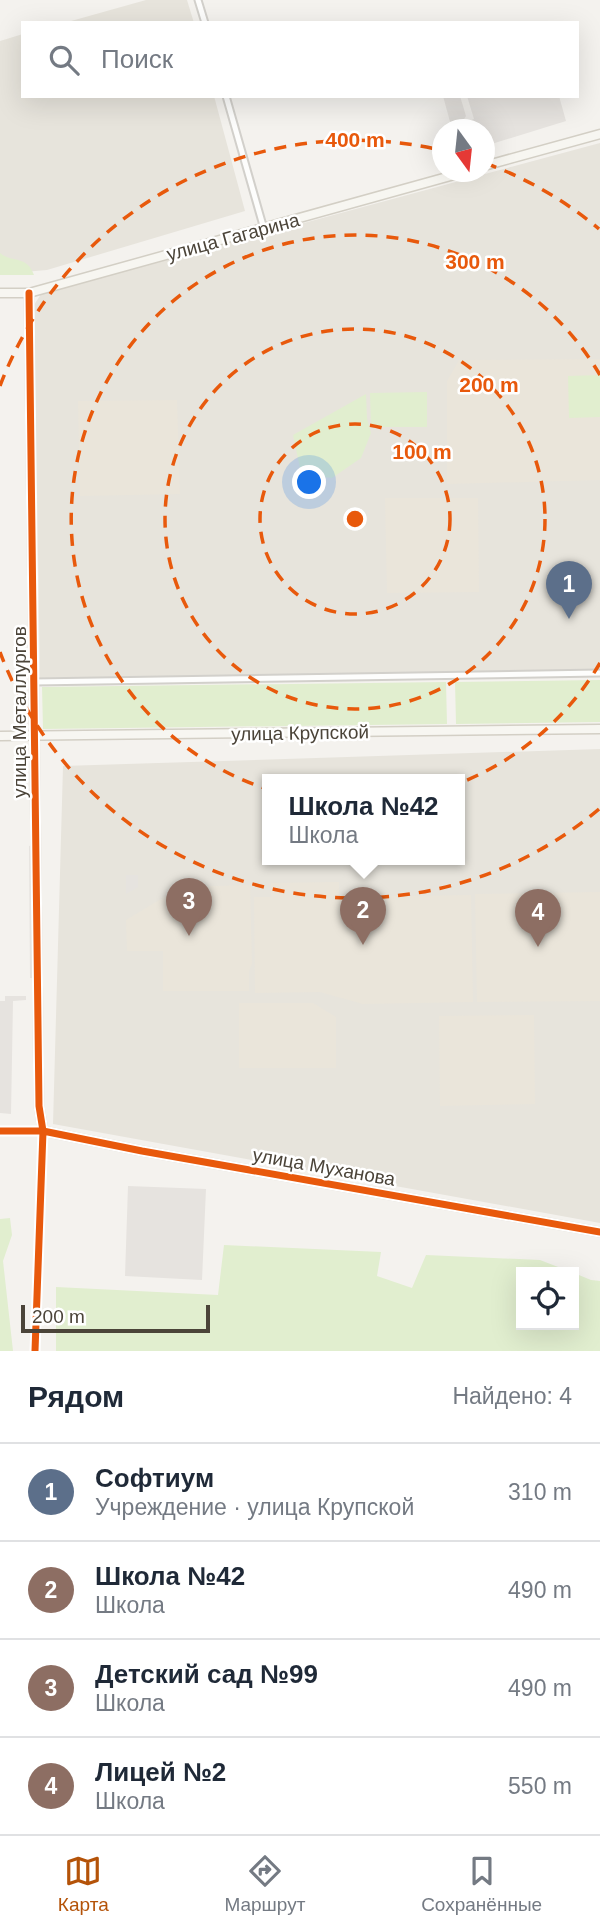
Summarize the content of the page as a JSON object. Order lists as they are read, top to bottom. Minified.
{"streets":{"street":["улица Гагарина","улица Металлургов","улица Крупской","улица Муханова"]},"crossings":[["улица Гагарина","улица Металлургов"],["улица Металлургов","улица Крупской"],["улица Металлургов","улица Муханова"]],"scale_bar":"200 m","north":"bottom","page":{"search":"Поиск","pins":["1","3","2","4"],"popup":["Школа №42","Школа"],"scale":"200 m","heading":["Рядом","Найдено: 4"],"list":[{"mark":"1","name":"Софтиум","note":"Учреждение · улица Крупской","value":"310 m"},{"mark":"2","name":"Школа №42","note":"Школа","value":"490 m"},{"mark":"3","name":"Детский сад №99","note":"Школа","value":"490 m"},{"mark":"4","name":"Лицей №2","note":"Школа","value":"550 m"}],"nav":["Карта","Маршрут","Сохранённые"]},"rings":["400 m","300 m","200 m","100 m"]}
